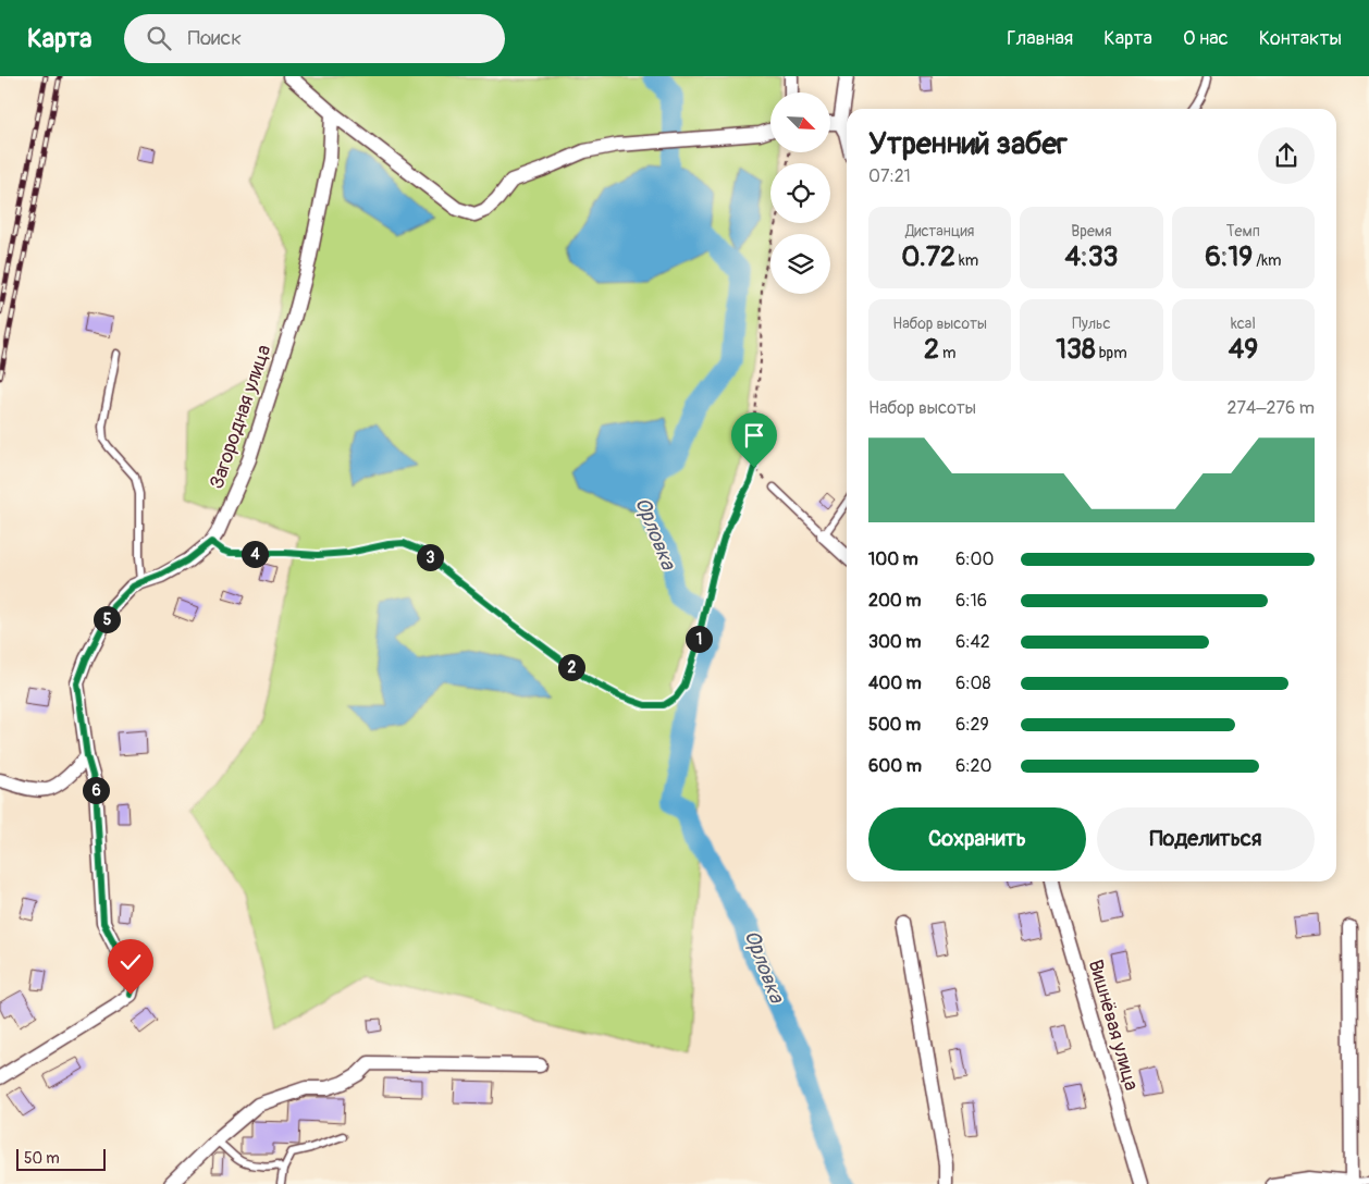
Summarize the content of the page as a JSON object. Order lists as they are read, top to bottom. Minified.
{"streets":{"street":["Загородная улица","Вишнёвая улица"]},"water":["Орловка"],"scale_bar":"50 m","north":"bottom right","page":{"header":"Карта","search":"Поиск","nav":["Главная","Карта","О нас","Контакты"],"heading":["Утренний забег","07:21"],"stats":[["Дистанция","0.72 km"],["Время","4:33"],["Темп","6:19 /km"],["Набор высоты","2 m"],["Пульс","138 bpm"],["kcal","49"]],"chart":["Набор высоты","274–276 m"],"list":[{"name":"100 m","note":"6:00"},{"name":"200 m","note":"6:16"},{"name":"300 m","note":"6:42"},{"name":"400 m","note":"6:08"},{"name":"500 m","note":"6:29"},{"name":"600 m","note":"6:20"}],"pins":["4","3","5","1","2","6"],"buttons":["Сохранить","Поделиться"],"scale":"50 m"}}
